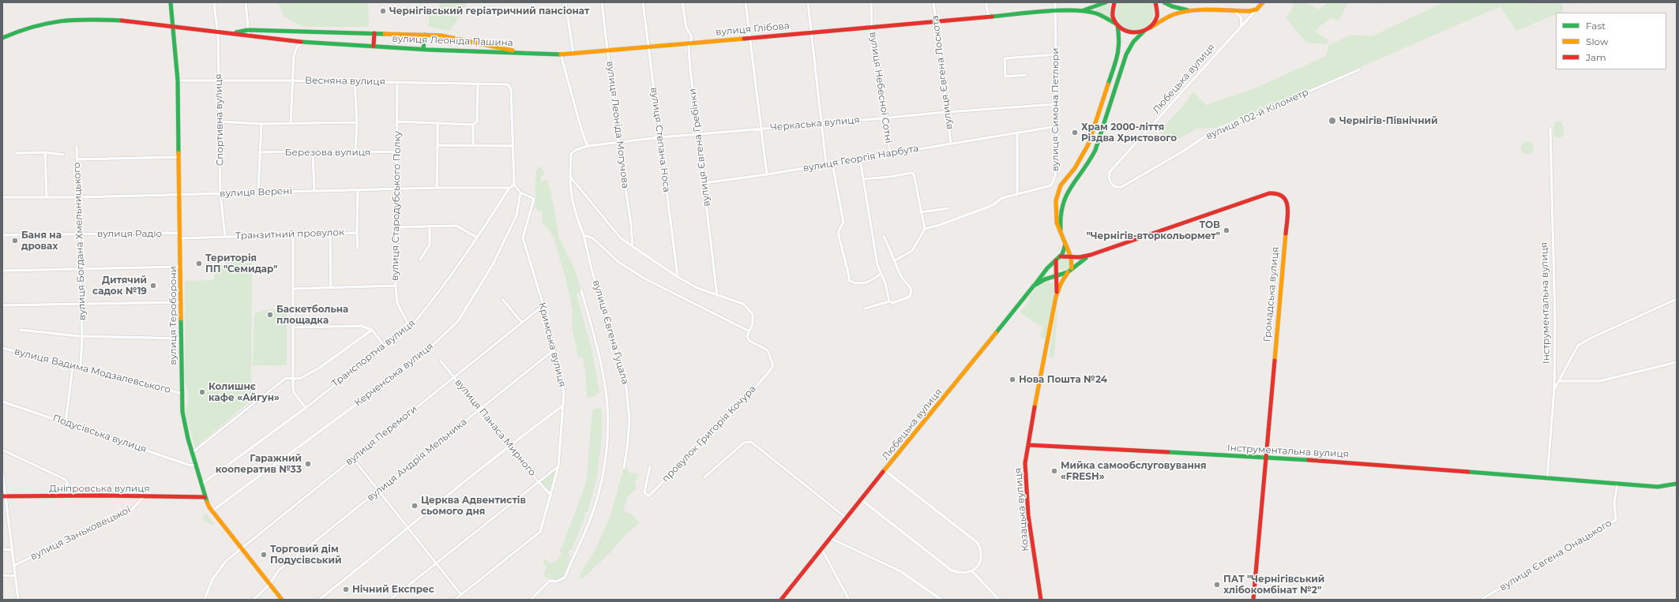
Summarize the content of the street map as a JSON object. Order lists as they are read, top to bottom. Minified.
{"streets":{"main road":["вулиця Глібова","вулиця Леоніда Пашина","Любецька вулиця","Громадська вулиця","Інструментальна вулиця","вулиця Тероборони","Дніпровська вулиця","Козацька вулиця"],"street":["вулиця Євгена Лоскота","Весняна вулиця","вулиця Небесної Сотні","вулиця Симона Петлюри","вулиця 102-й Кілометр","Спортивна вулиця","Черкаська вулиця","вулиця Леоніда Могучова","вулиця Степана Носа","вулиця Євгена Гребінки","Березова вулиця","вулиця Георгія Нарбута","вулиця Верені","вулиця Стародубського Полку","вулиця Радіо","Транзитний провулок","вулиця Богдана Хмельницького","вулиця Євгена Гуцала","Кримська вулиця","Транспортна вулиця","вулиця Вадима Модзалевського","Керченська вулиця","вулиця Панаса Мирного","Подусівська вулиця","провулок Григорія Кочура","вулиця Перемоги","вулиця Андрія Мельника","вулиця Заньковецької","вулиця Євгена Онацького"]},"crossings":[["вулиця Глібова","вулиця Леоніда Пашина"],["вулиця Глібова","вулиця Євгена Лоскота"],["вулиця Глібова","вулиця Небесної Сотні"],["вулиця Глібова","вулиця Симона Петлюри"],["вулиця Глібова","вулиця Леоніда Могучова"],["вулиця Глібова","вулиця Степана Носа"],["вулиця Глібова","вулиця Євгена Гребінки"],["вулиця Євгена Лоскота","Черкаська вулиця"],["вулиця Євгена Лоскота","вулиця Георгія Нарбута"],["Любецька вулиця","вулиця 102-й Кілометр"],["Любецька вулиця","Козацька вулиця"],["Весняна вулиця","Спортивна вулиця"],["Весняна вулиця","вулиця Стародубського Полку"],["Весняна вулиця","вулиця Тероборони"],["вулиця Небесної Сотні","Черкаська вулиця"],["вулиця Небесної Сотні","вулиця Георгія Нарбута"],["вулиця Симона Петлюри","Черкаська вулиця"],["вулиця Симона Петлюри","вулиця Георгія Нарбута"],["Спортивна вулиця","вулиця Верені"],["Спортивна вулиця","Транзитний провулок"],["Черкаська вулиця","вулиця Леоніда Могучова"],["Черкаська вулиця","вулиця Степана Носа"],["Черкаська вулиця","вулиця Євгена Гребінки"],["Черкаська вулиця","провулок Григорія Кочура"],["вулиця Леоніда Могучова","провулок Григорія Кочура"],["вулиця Степана Носа","провулок Григорія Кочура"],["вулиця Євгена Гребінки","вулиця Георгія Нарбута"],["вулиця Євгена Гребінки","провулок Григорія Кочура"],["Березова вулиця","вулиця Стародубського Полку"],["вулиця Верені","вулиця Стародубського Полку"],["вулиця Верені","Транзитний провулок"],["вулиця Верені","вулиця Богдана Хмельницького"],["вулиця Верені","вулиця Тероборони"],["вулиця Верені","Транспортна вулиця"],["вулиця Стародубського Полку","Транспортна вулиця"],["вулиця Радіо","вулиця Богдана Хмельницького"],["вулиця Радіо","вулиця Тероборони"],["Транзитний провулок","вулиця Тероборони"],["вулиця Богдана Хмельницького","вулиця Вадима Модзалевського"],["Громадська вулиця","Інструментальна вулиця"],["Інструментальна вулиця","Козацька вулиця"],["Інструментальна вулиця","вулиця Євгена Онацького"],["вулиця Тероборони","Транспортна вулиця"],["вулиця Тероборони","вулиця Вадима Модзалевського"],["вулиця Тероборони","Керченська вулиця"],["вулиця Тероборони","Подусівська вулиця"],["вулиця Тероборони","вулиця Перемоги"],["вулиця Тероборони","вулиця Андрія Мельника"],["вулиця Тероборони","Дніпровська вулиця"],["Кримська вулиця","Керченська вулиця"],["Кримська вулиця","вулиця Панаса Мирного"],["Кримська вулиця","вулиця Перемоги"],["Кримська вулиця","вулиця Андрія Мельника"],["вулиця Панаса Мирного","вулиця Перемоги"],["вулиця Панаса Мирного","вулиця Андрія Мельника"],["Дніпровська вулиця","вулиця Заньковецької"]],"places":["Чернігівський геріатричний пансіонат","Чернігів-Північний","Храм 2000-ліття Різдва Христового","ТОВ \"Чернігів-вторкольормет\"","Баня на дровах","Територія ПП \"Семидар\"","Дитячий садок №19","Баскетбольна площадка","Нова Пошта №24","Колишнє кафе «Айгун»","Гаражний кооператив №33","Мийка самообслуговування «FRESH»","Церква Адвентистів сьомого дня","Торговий дім Подусівський","ПАТ \"Чернігівський хлібокомбінат №2\"","Нічний Експрес"],"legend":["Fast","Slow","Jam"]}
